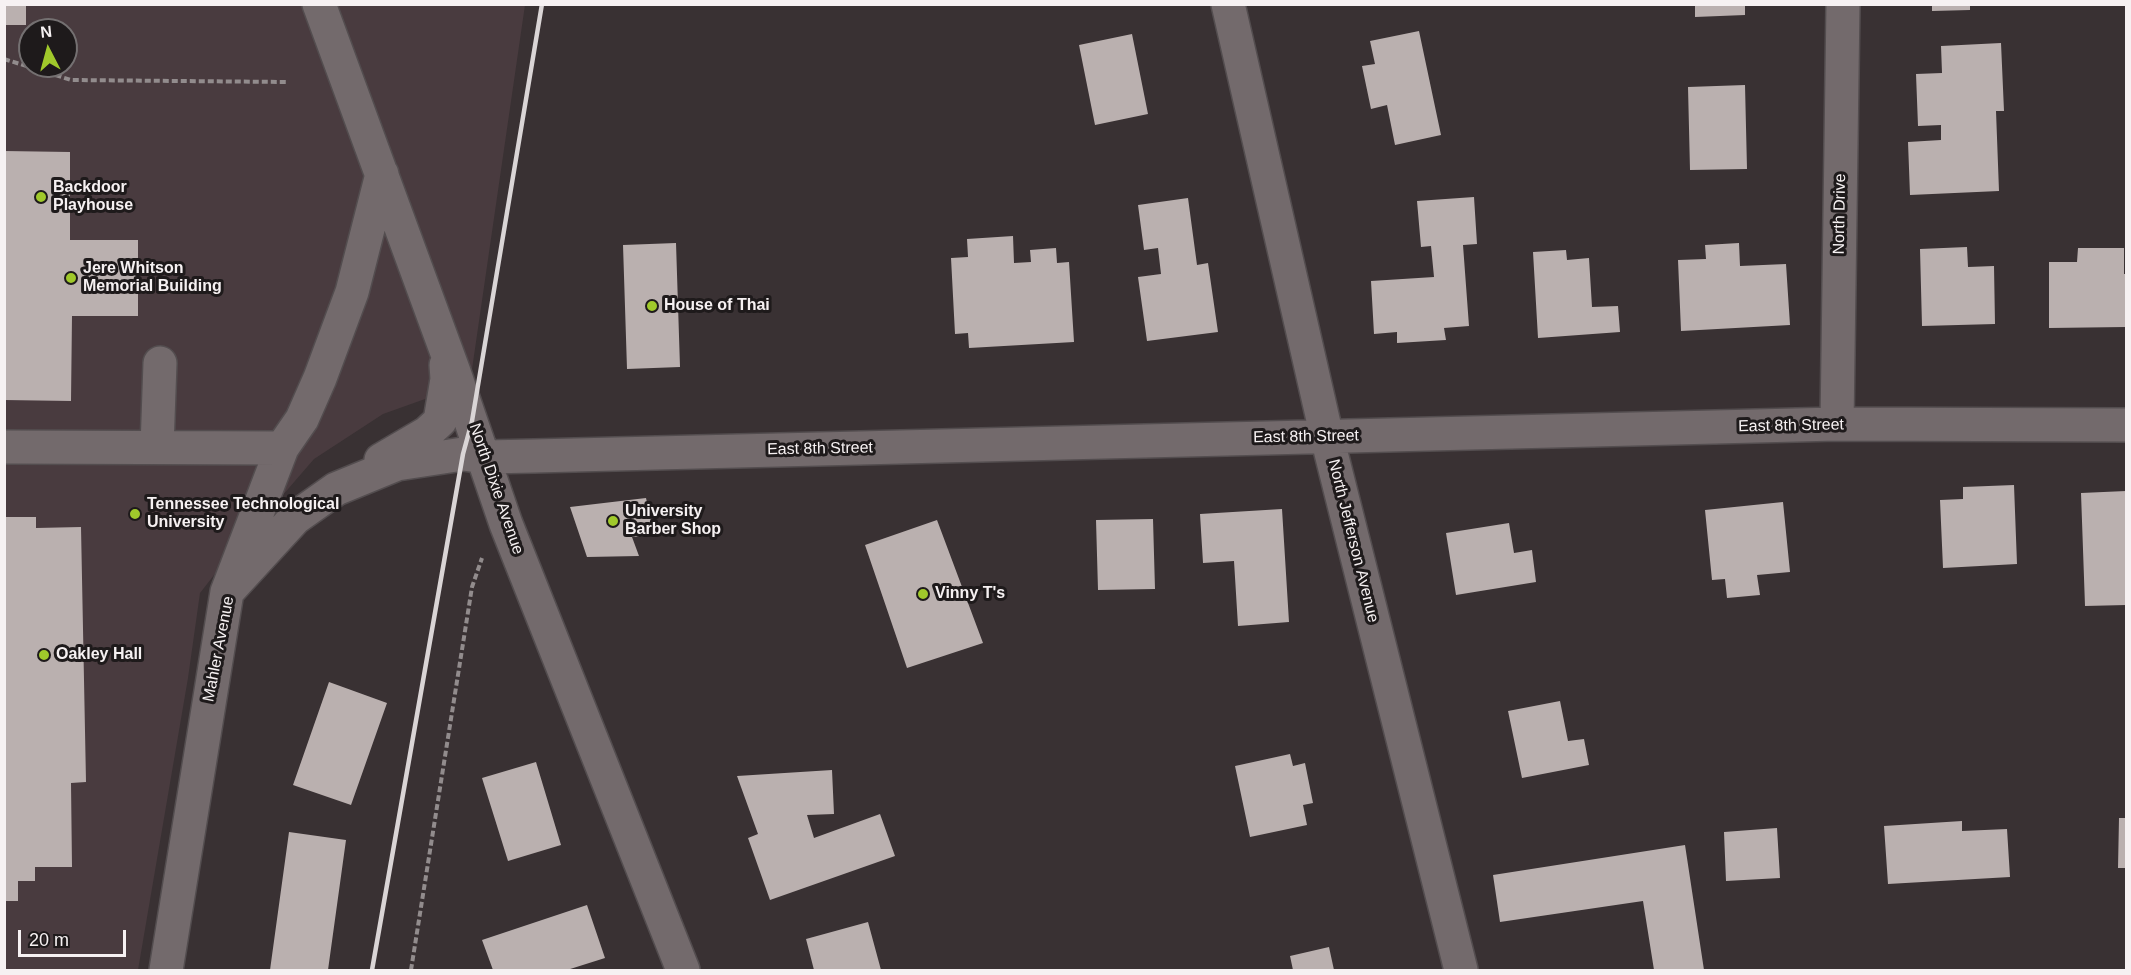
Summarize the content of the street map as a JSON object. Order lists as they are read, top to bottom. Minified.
{"streets":{"street":["North Drive","East 8th Street","North Dixie Avenue","North Jefferson Avenue","Mahler Avenue"]},"crossings":[["North Drive","East 8th Street"],["East 8th Street","North Dixie Avenue"],["East 8th Street","North Jefferson Avenue"],["East 8th Street","Mahler Avenue"],["North Dixie Avenue","Mahler Avenue"]],"places":["Backdoor Playhouse","Jere Whitson Memorial Building","House of Thai","Tennessee Technological University","University Barber Shop","Vinny T's","Oakley Hall"],"scale_bar":"20 m","north":"top"}
